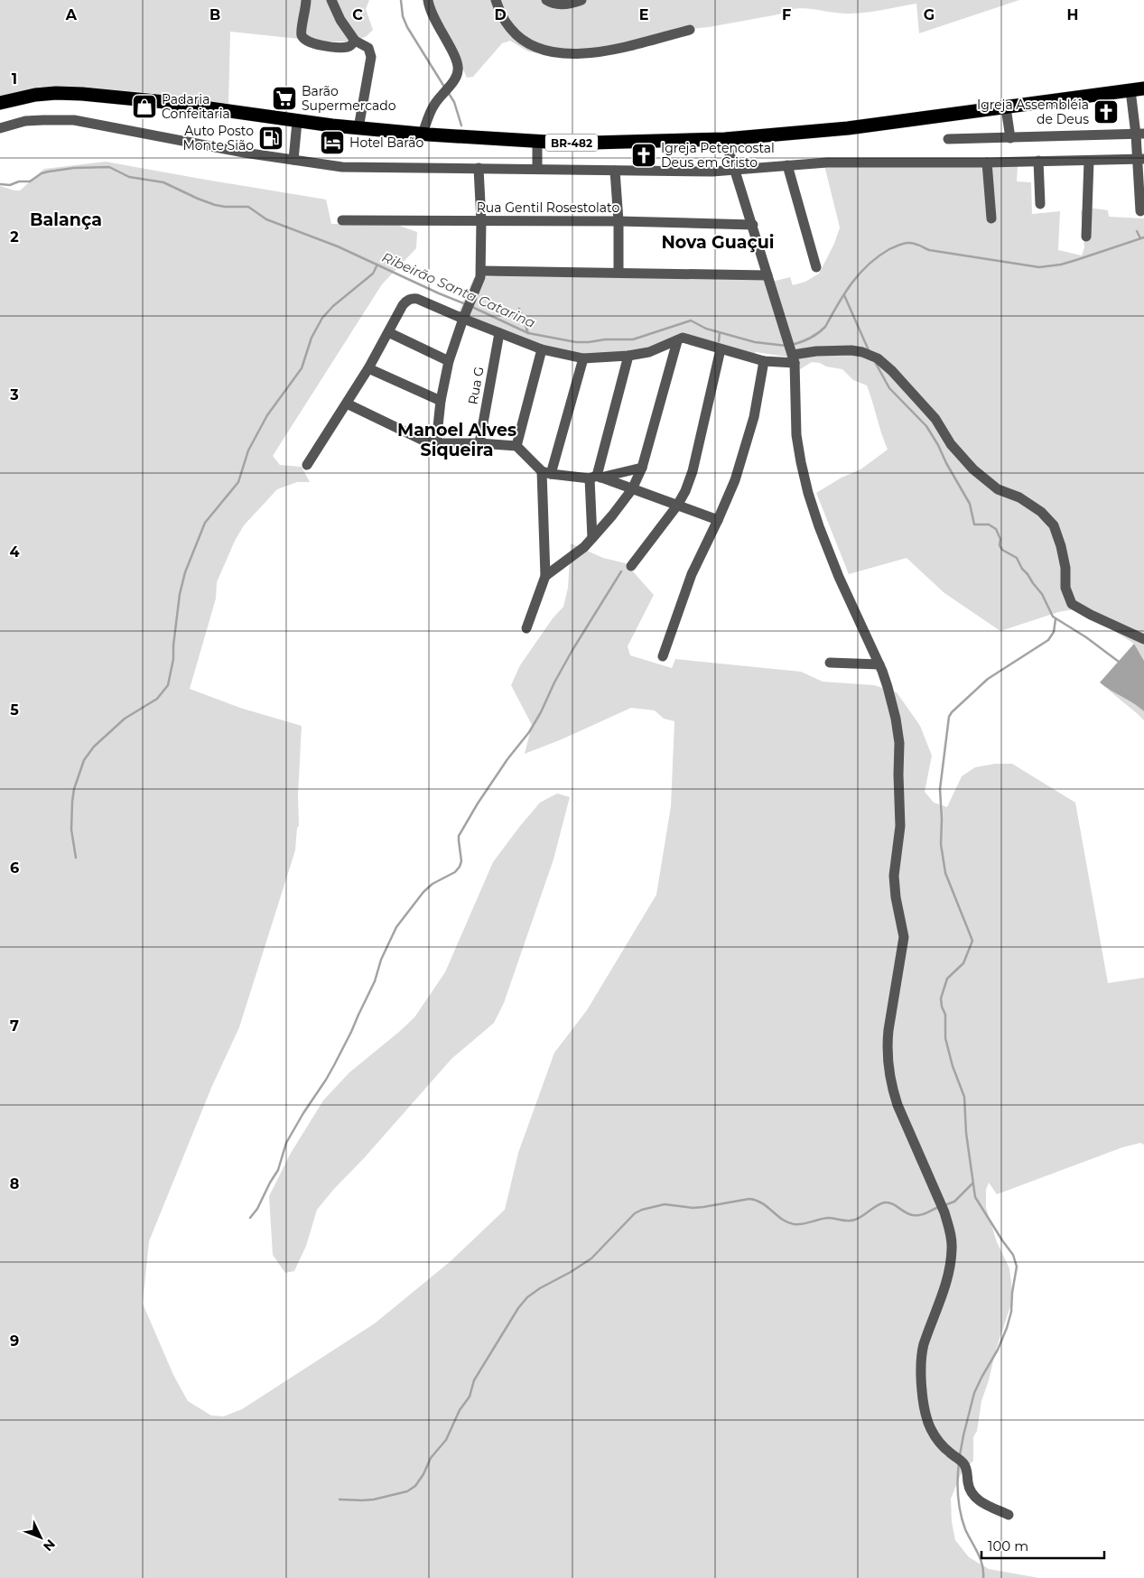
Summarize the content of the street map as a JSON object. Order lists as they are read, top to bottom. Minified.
{"streets":{"highway":["BR-482"],"street":["Rua Gentil Rosestolato","Rua G"]},"districts":["Balança","Nova Guaçui","Manoel Alves Siqueira"],"water":["Ribeirão Santa Catarina"],"places":{"supermarket":["Barão Supermercado"],"shop":["Padaria Confeitaria"],"church":["Igreja Assembléia de Deus","Igreja Petencostal Deus em Cristo"],"fuel station":["Auto Posto Monte Sião"],"hotel":["Hotel Barão"]},"scale_bar":"100 m","north":"bottom right","grid":{"columns":["A","B","C","D","E","F","G","H"],"rows":["1","2","3","4","5","6","7","8","9"]}}
